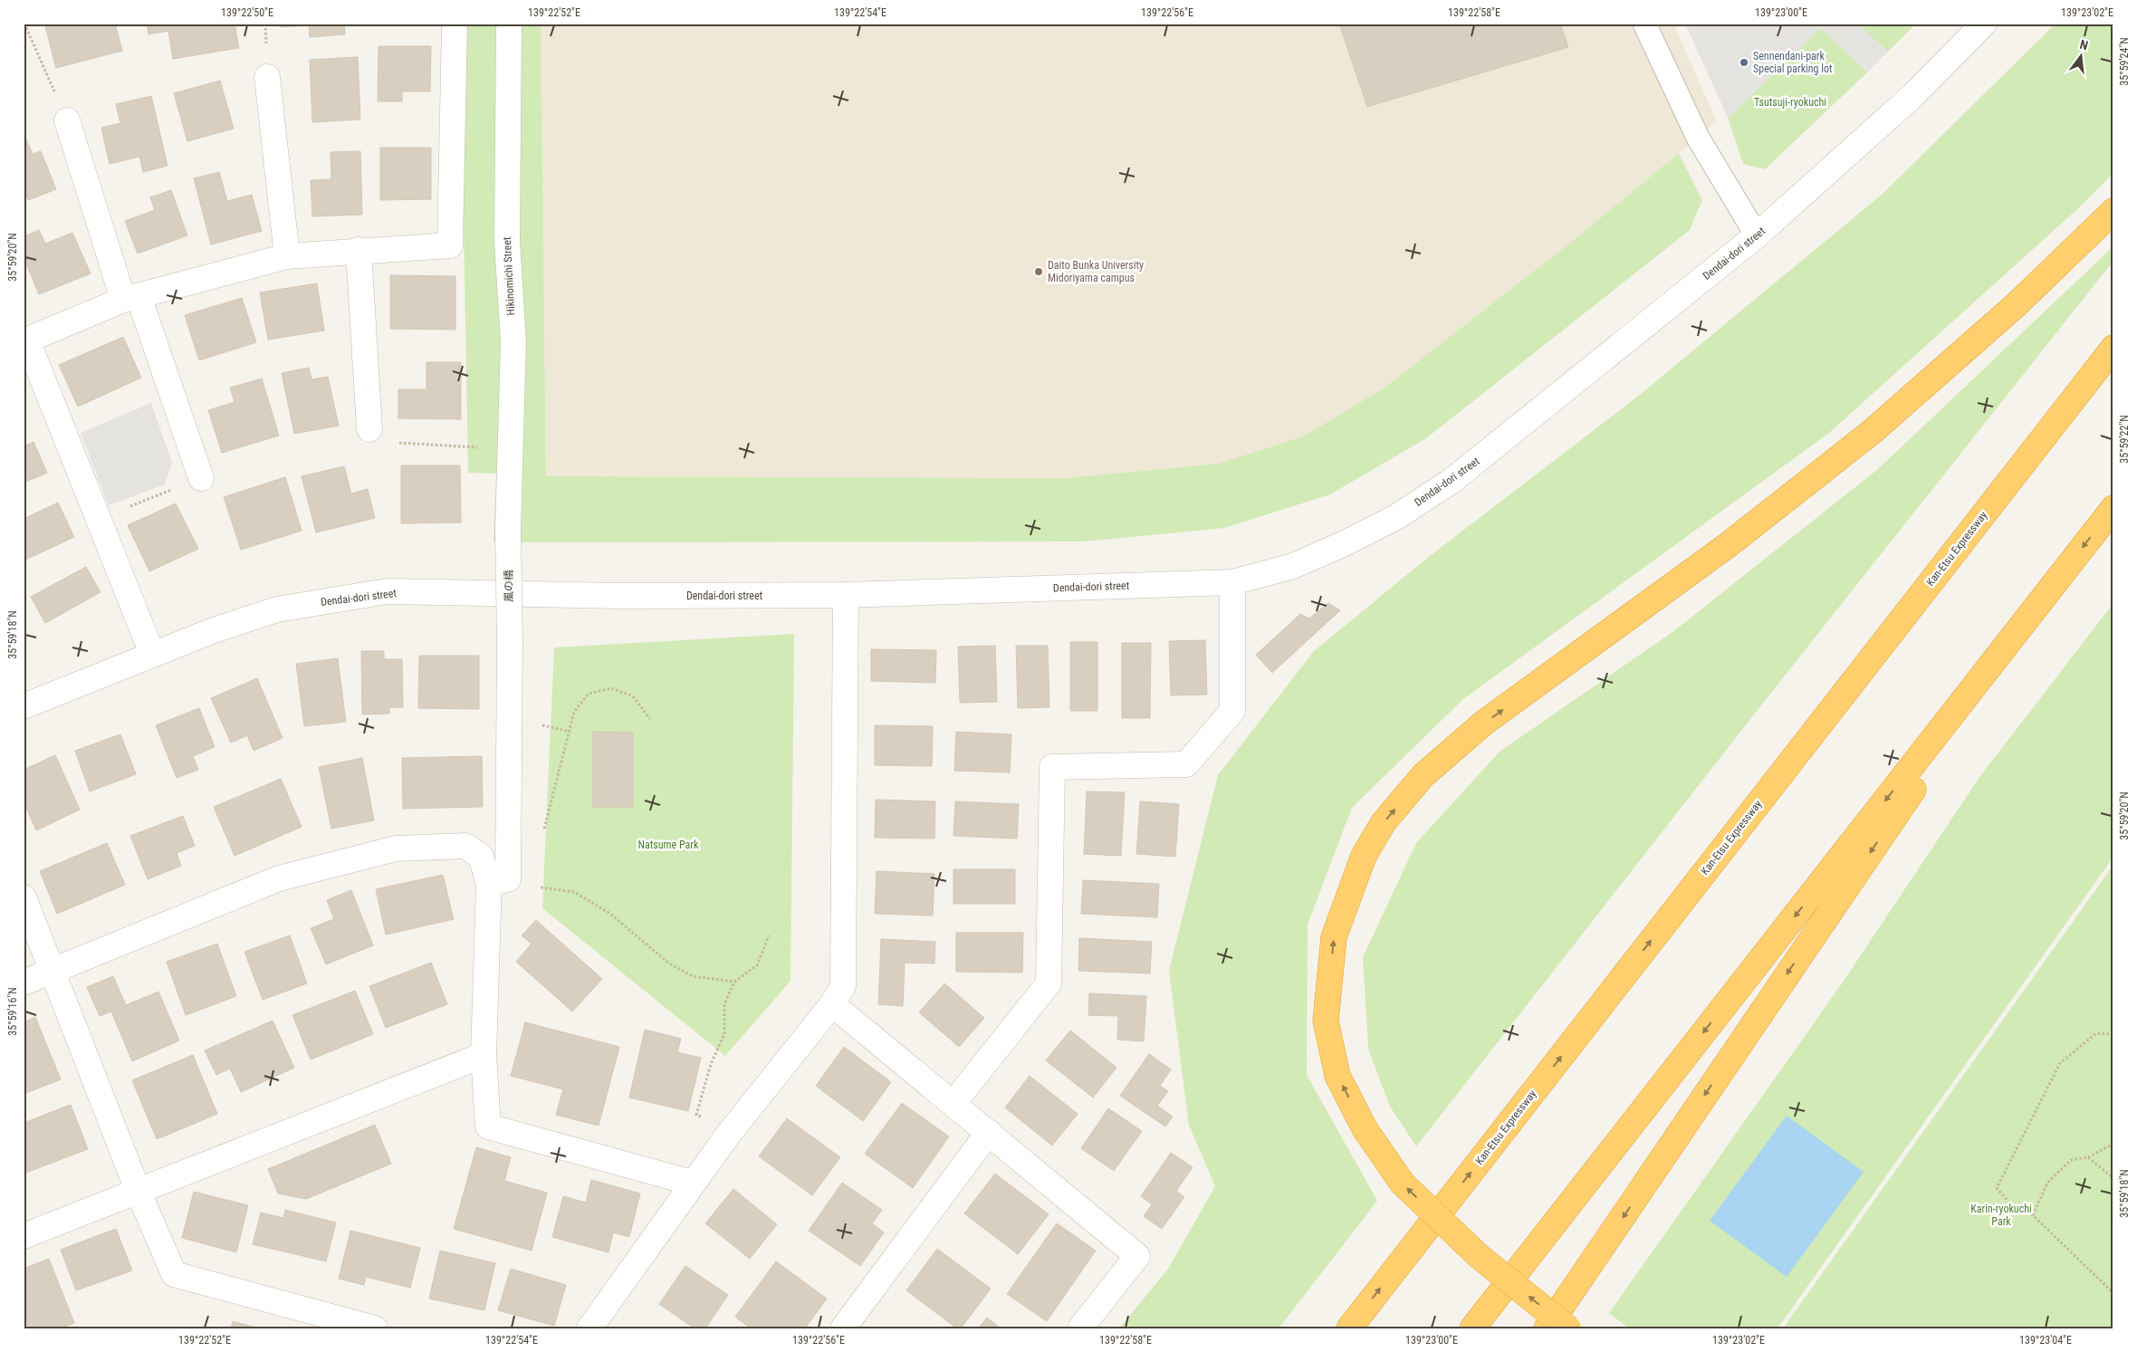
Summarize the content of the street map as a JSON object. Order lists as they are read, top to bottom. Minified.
{"streets":{"highway":["Kan-Etsu Expressway"],"street":["Dendai-dori street","Hikinomichi Street","風の橋"]},"crossings":[["Hikinomichi Street","風の橋"]],"parks":["Tsutsuji-ryokuchi","Natsume Park","Karin-ryokuchi Park"],"places":["Sennendani-park Special parking lot","Daito Bunka University Midoriyama campus"],"north":"top","coordinates":["139°22'50\"E","139°22'52\"E","139°22'54\"E","139°22'56\"E","139°22'58\"E","139°23'00\"E","139°23'02\"E","35°59'24\"N","35°59'20\"N","35°59'22\"N","35°59'18\"N","35°59'16\"N","139°23'04\"E"]}
